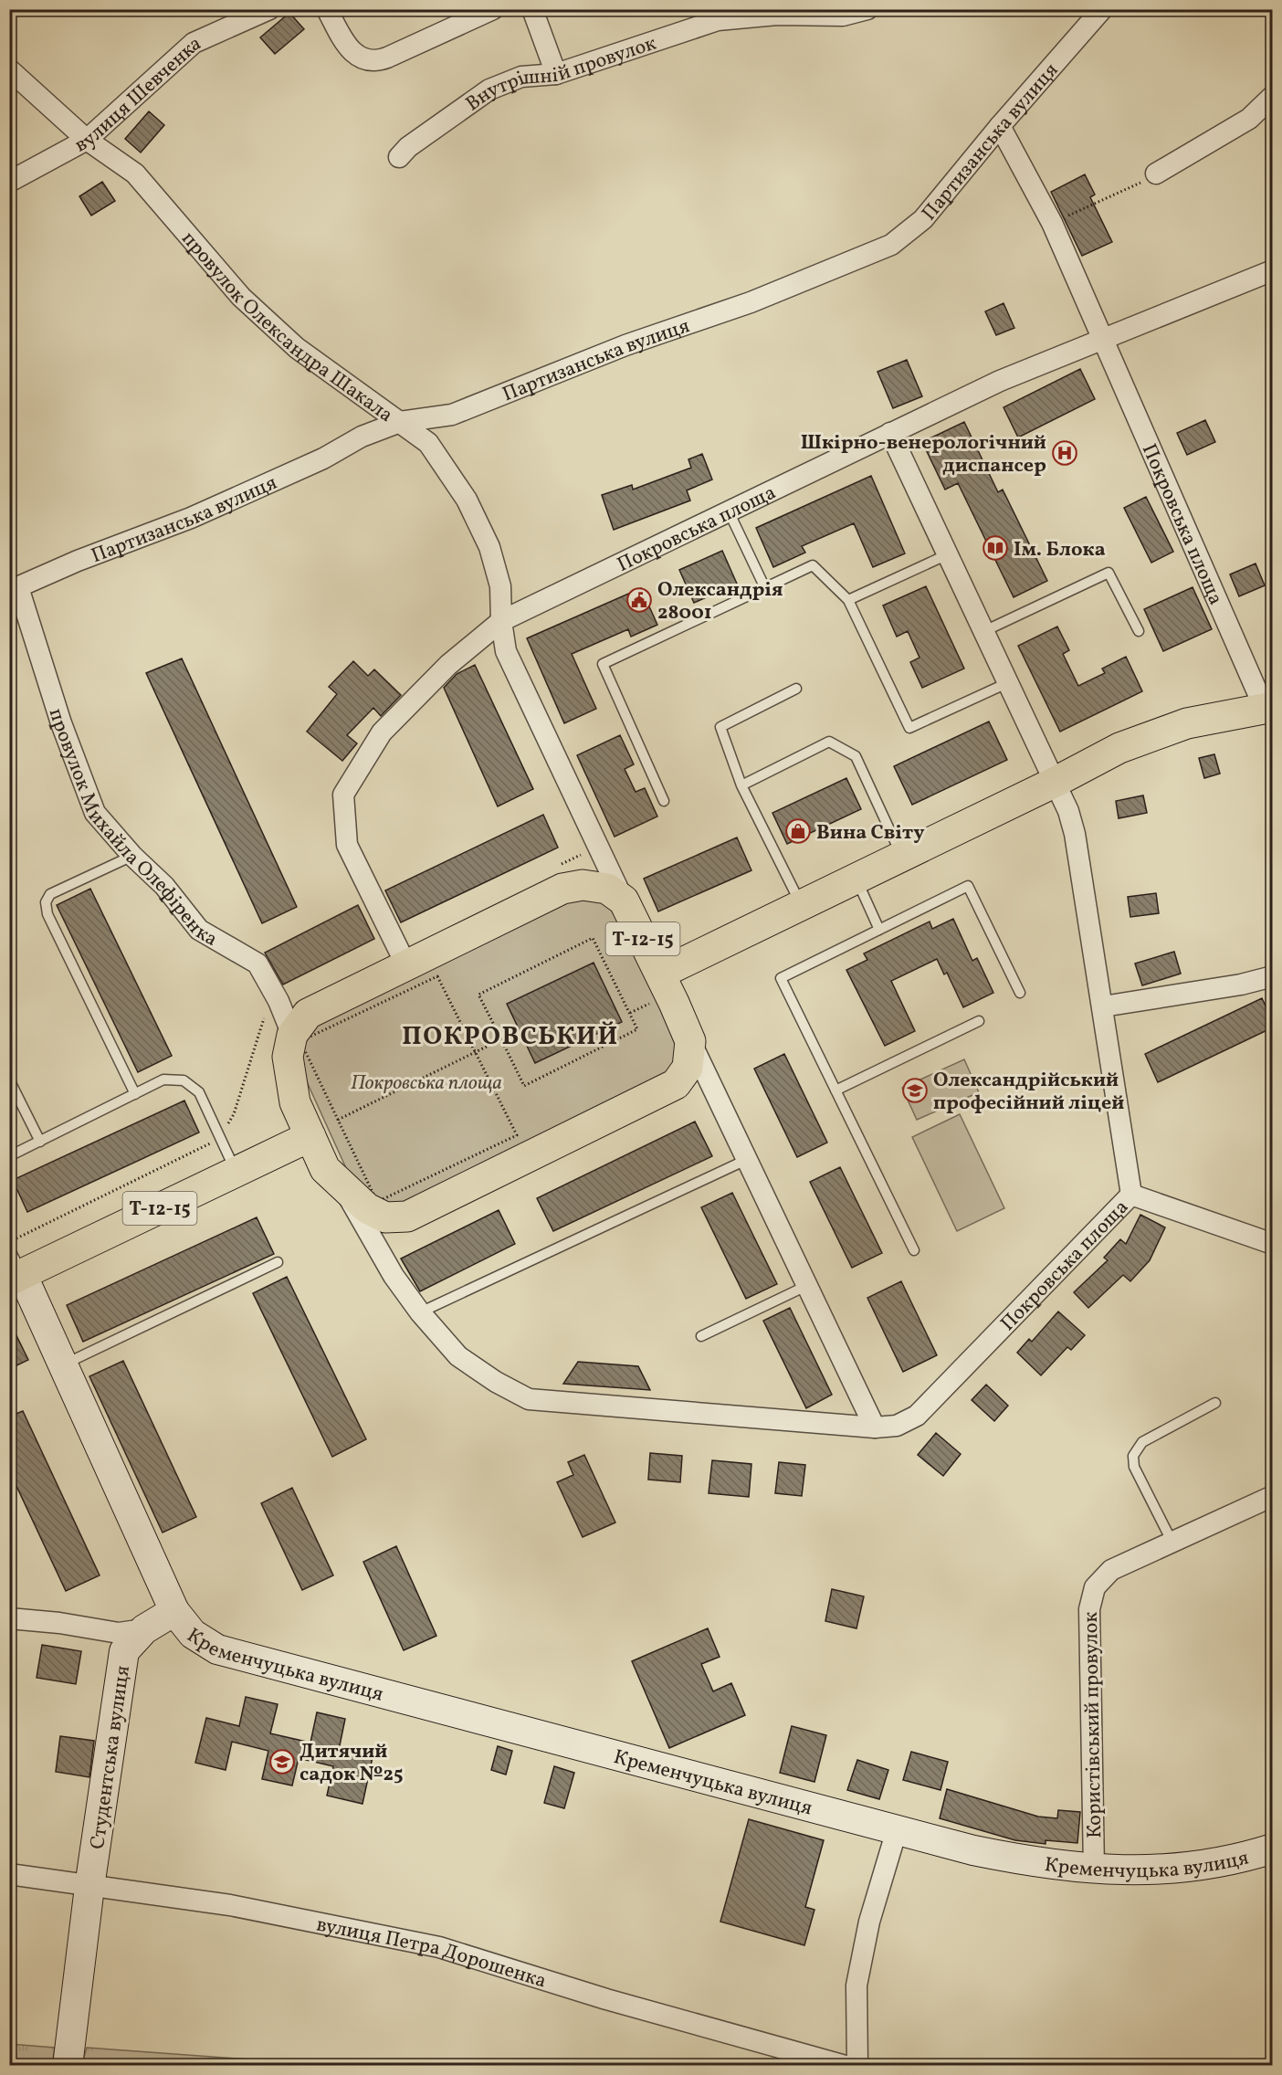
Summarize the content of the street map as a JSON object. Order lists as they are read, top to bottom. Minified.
{"streets":{"highway":["Покровська площа","Т-12-15"],"street":["Внутрішній провулок","вулиця Шевченка","Партизанська вулиця","провулок Олександра Шакала","провулок Михайла Олефіренка","Кременчуцька вулиця","Користівський провулок","Студентська вулиця","вулиця Петра Дорошенка"]},"crossings":[["вулиця Шевченка","провулок Олександра Шакала"],["Партизанська вулиця","провулок Олександра Шакала"],["Партизанська вулиця","Покровська площа"],["Партизанська вулиця","провулок Михайла Олефіренка"],["провулок Олександра Шакала","Покровська площа"],["Покровська площа","провулок Михайла Олефіренка"],["Покровська площа","Т-12-15"],["Кременчуцька вулиця","Користівський провулок"],["Кременчуцька вулиця","Студентська вулиця"],["Студентська вулиця","вулиця Петра Дорошенка"]],"districts":["ПОКРОВСЬКИЙ"],"parks":["Покровська площа"],"places":{"hospital":["Шкірно-венерологічний диспансер"],"library":["Ім. Блока"],"public building":["Олександрія 28001"],"shop":["Вина Світу"],"school or university":["Олександрійський професійний ліцей","Дитячий садок №25"]}}
